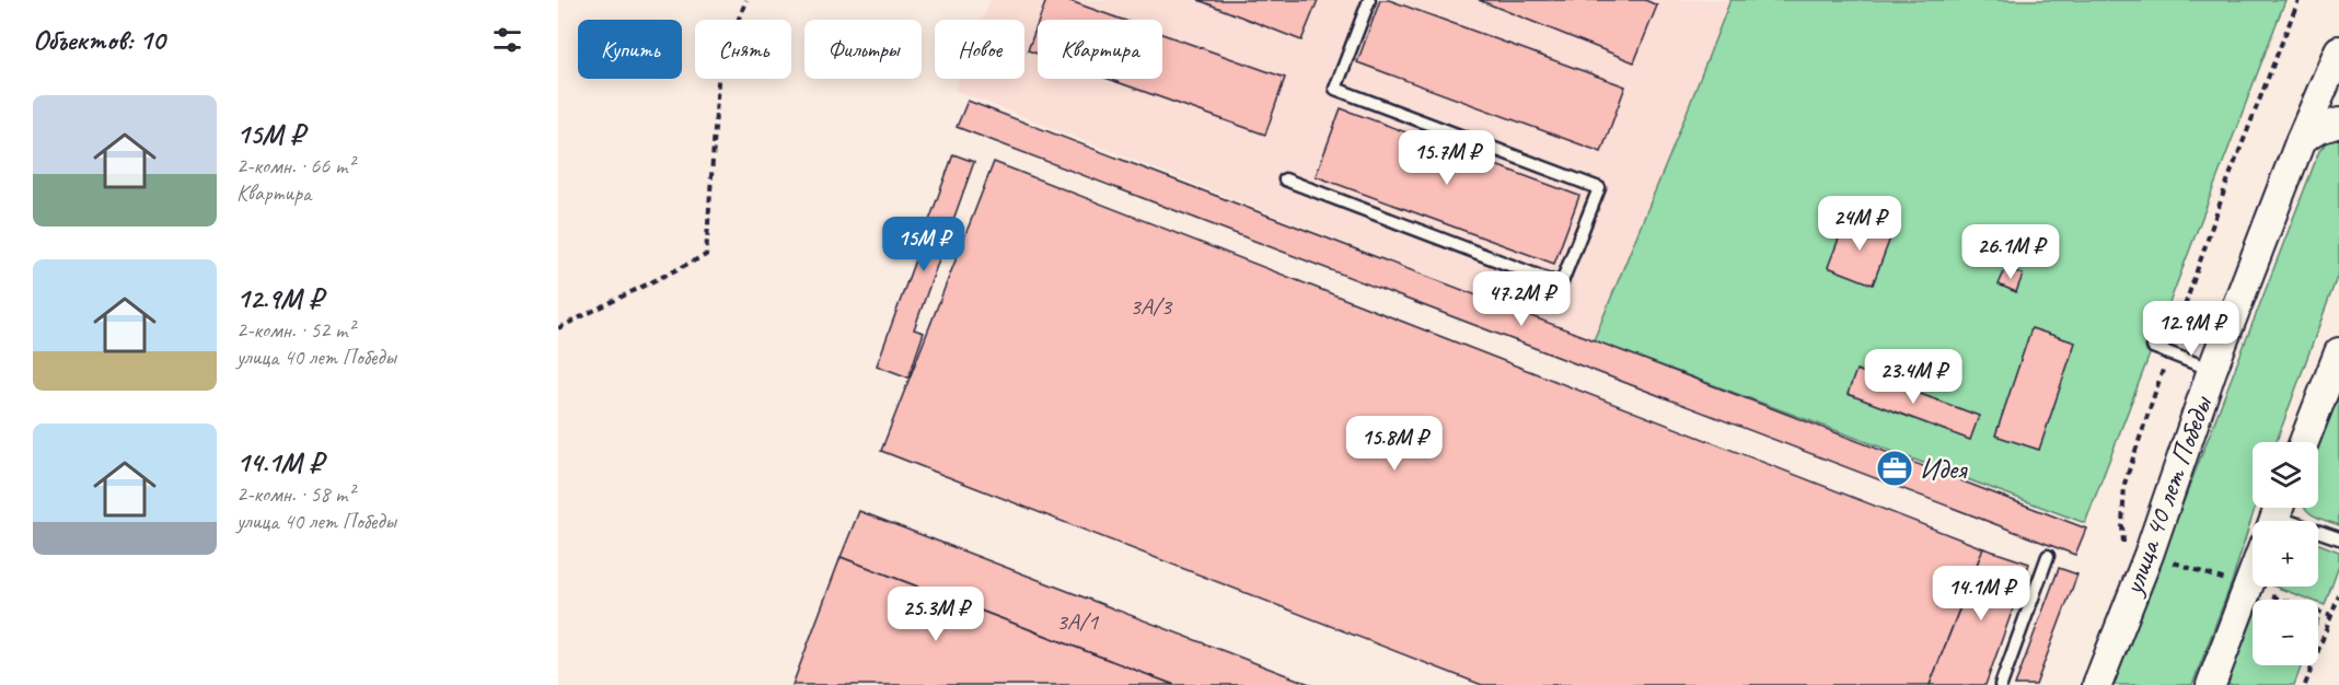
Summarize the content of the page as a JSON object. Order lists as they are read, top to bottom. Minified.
{"streets":{"street":["улица 40 лет Победы"]},"places":{"office":["Идея"]},"house_numbers":["3А/3","3А/1"],"page":{"heading":"Объектов: 10","chip":["Купить","Снять","Фильтры","Новое","Квартира"],"list":[{"name":"15M ₽","note":"2-комн. · 66 m² · Квартира"},{"name":"12.9M ₽","note":"2-комн. · 52 m² · улица 40 лет Победы"},{"name":"14.1M ₽","note":"2-комн. · 58 m² · улица 40 лет Победы"}],"price":["15.7M ₽","24M ₽","15M ₽","26.1M ₽","47.2M ₽","12.9M ₽","23.4M ₽","15.8M ₽","14.1M ₽","25.3M ₽"],"map_buttons":["+","−"]}}
